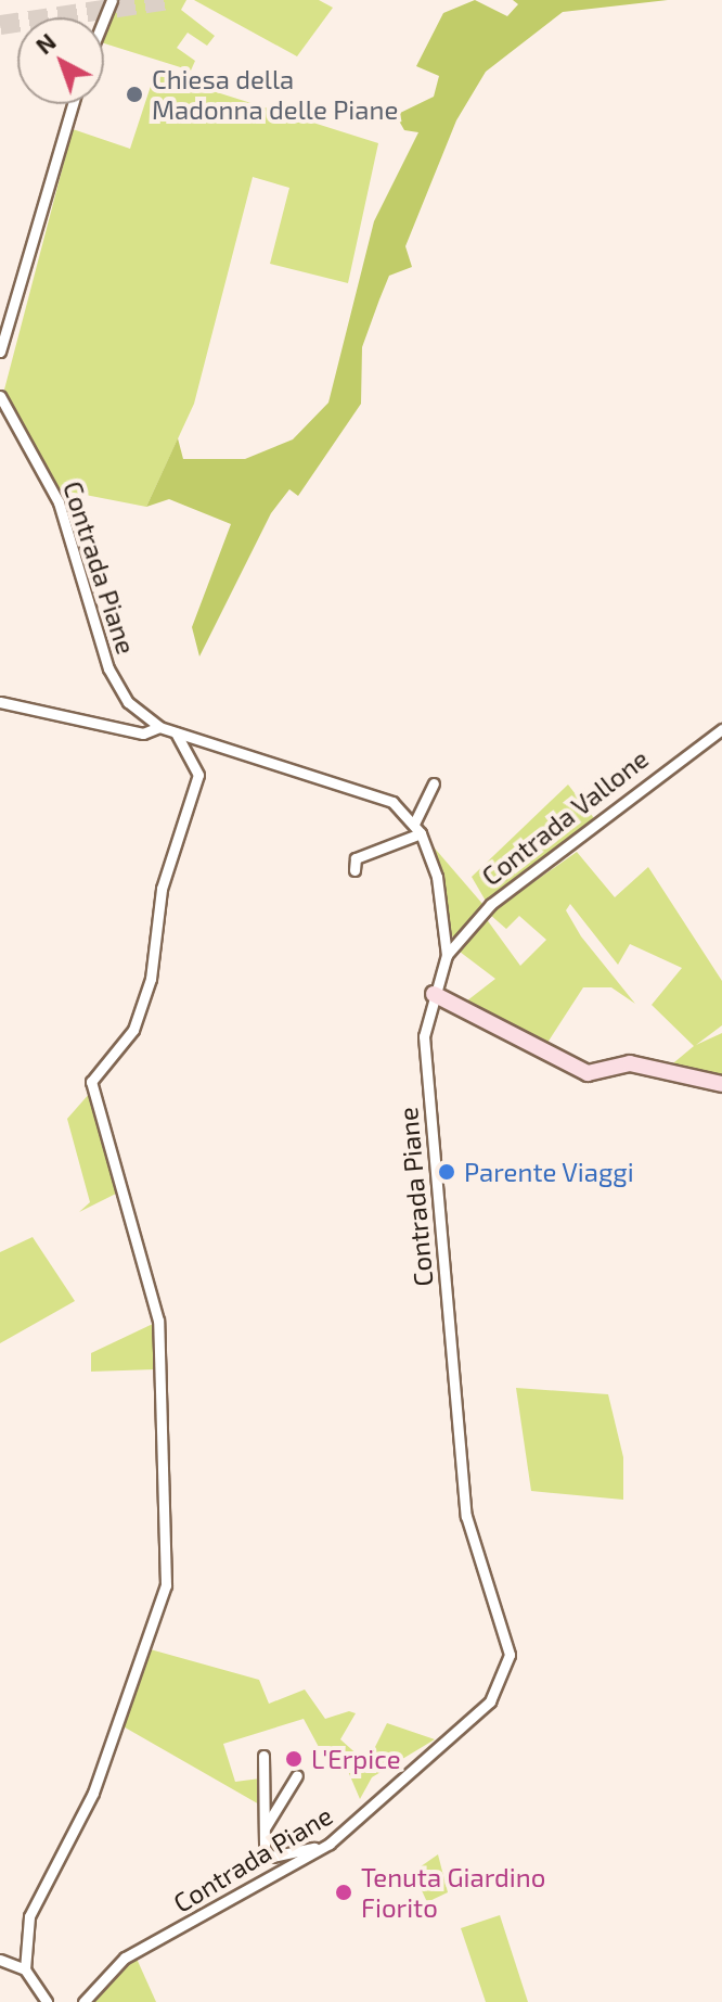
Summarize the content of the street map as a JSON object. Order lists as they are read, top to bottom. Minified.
{"streets":{"street":["Contrada Piane","Contrada Vallone"]},"crossings":[["Contrada Piane","Contrada Vallone"]],"places":["Chiesa della Madonna delle Piane","Parente Viaggi","L'Erpice","Tenuta Giardino Fiorito"],"north":"top left"}
